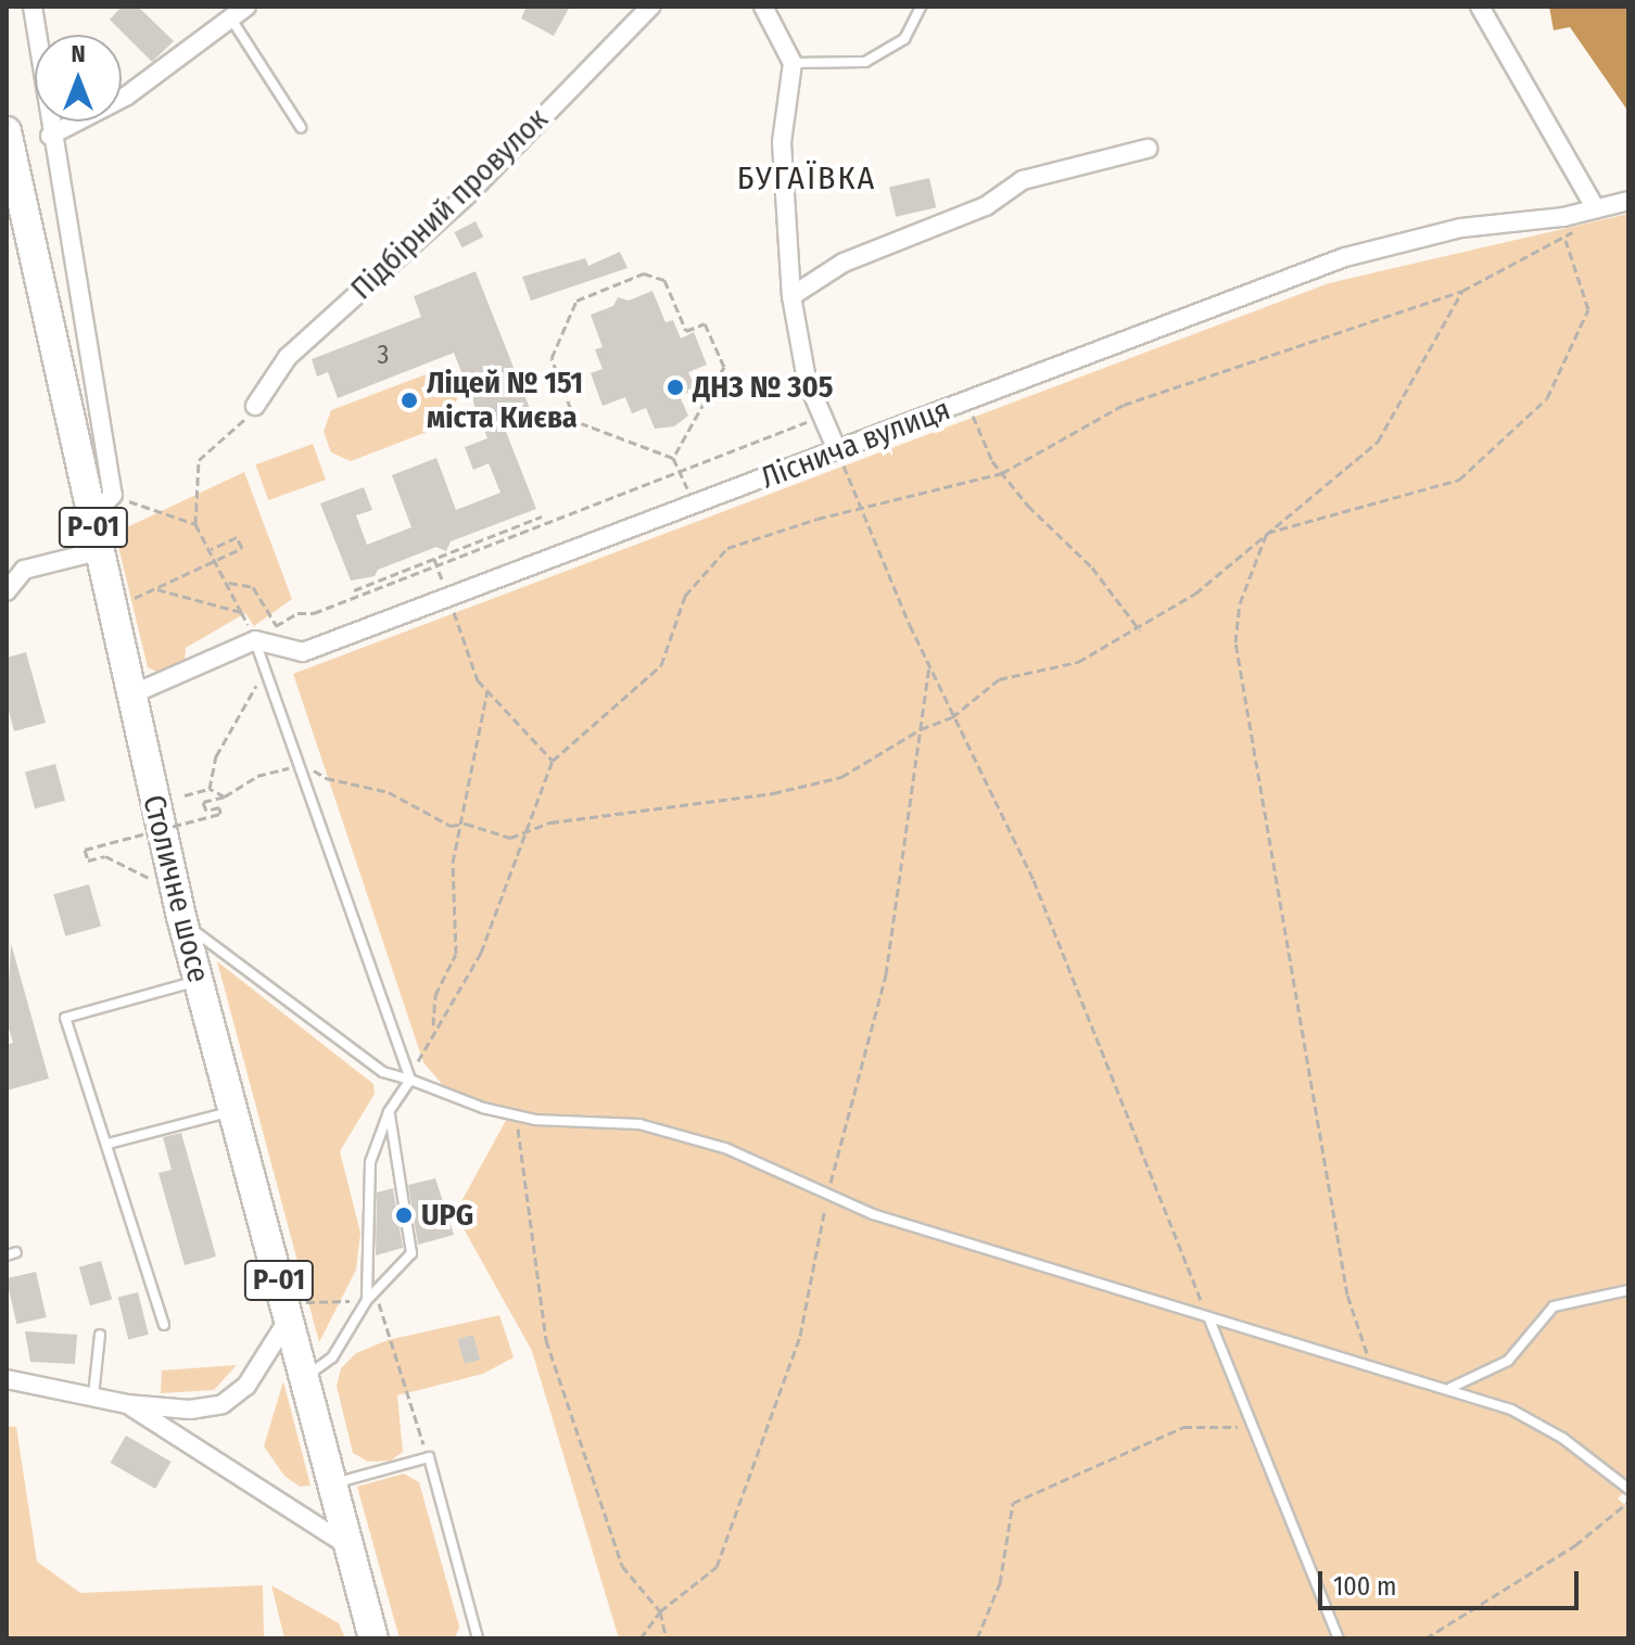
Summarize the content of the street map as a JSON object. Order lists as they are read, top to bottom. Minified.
{"streets":{"main road":["Р-01","Столичне шосе"],"street":["Підбірний провулок","Ліснича вулиця"]},"districts":["БУГАЇВКА"],"places":["ДНЗ № 305","Ліцей № 151 міста Києва","UPG"],"house_numbers":["3"],"scale_bar":"100 m","north":"top"}
